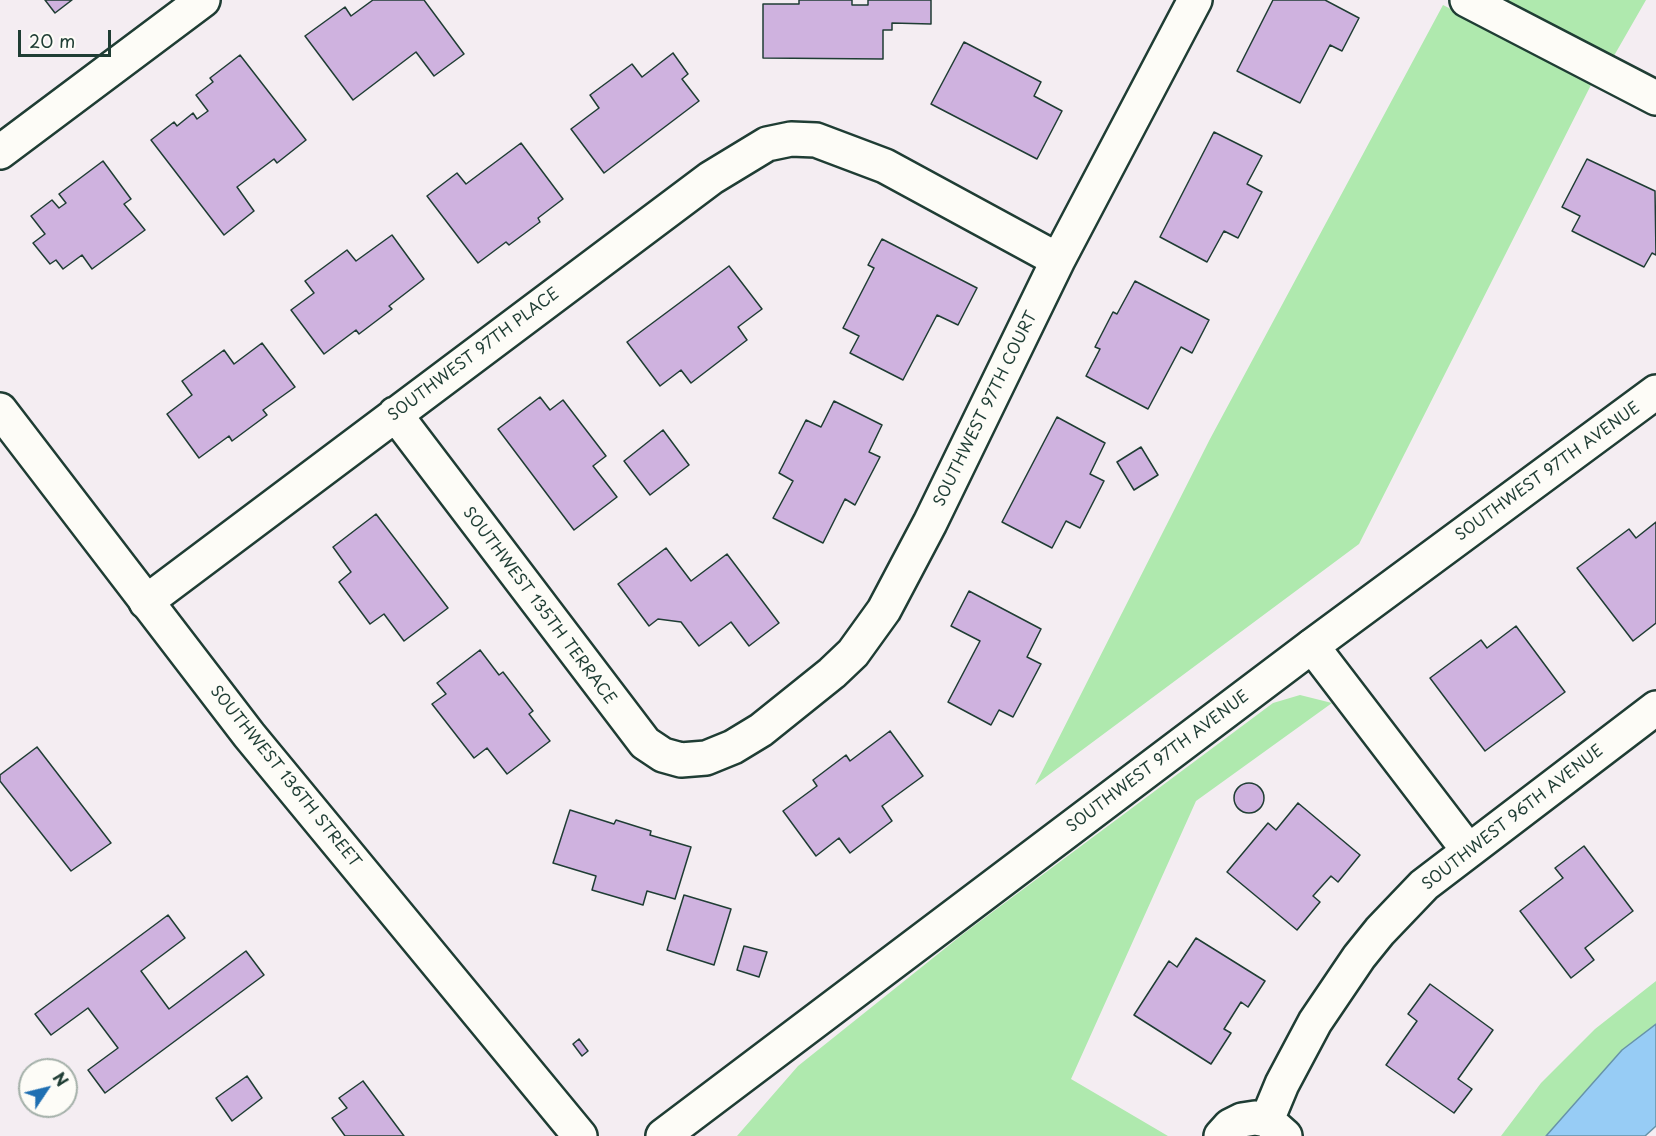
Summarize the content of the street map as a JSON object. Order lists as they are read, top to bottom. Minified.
{"streets":{"street":["SOUTHWEST 97TH PLACE","SOUTHWEST 97TH COURT","SOUTHWEST 97TH AVENUE","SOUTHWEST 135TH TERRACE","SOUTHWEST 136TH STREET","SOUTHWEST 96TH AVENUE"]},"crossings":[["SOUTHWEST 97TH PLACE","SOUTHWEST 97TH COURT"],["SOUTHWEST 97TH PLACE","SOUTHWEST 135TH TERRACE"],["SOUTHWEST 97TH PLACE","SOUTHWEST 136TH STREET"],["SOUTHWEST 97TH COURT","SOUTHWEST 135TH TERRACE"]],"scale_bar":"20 m","north":"top right"}
